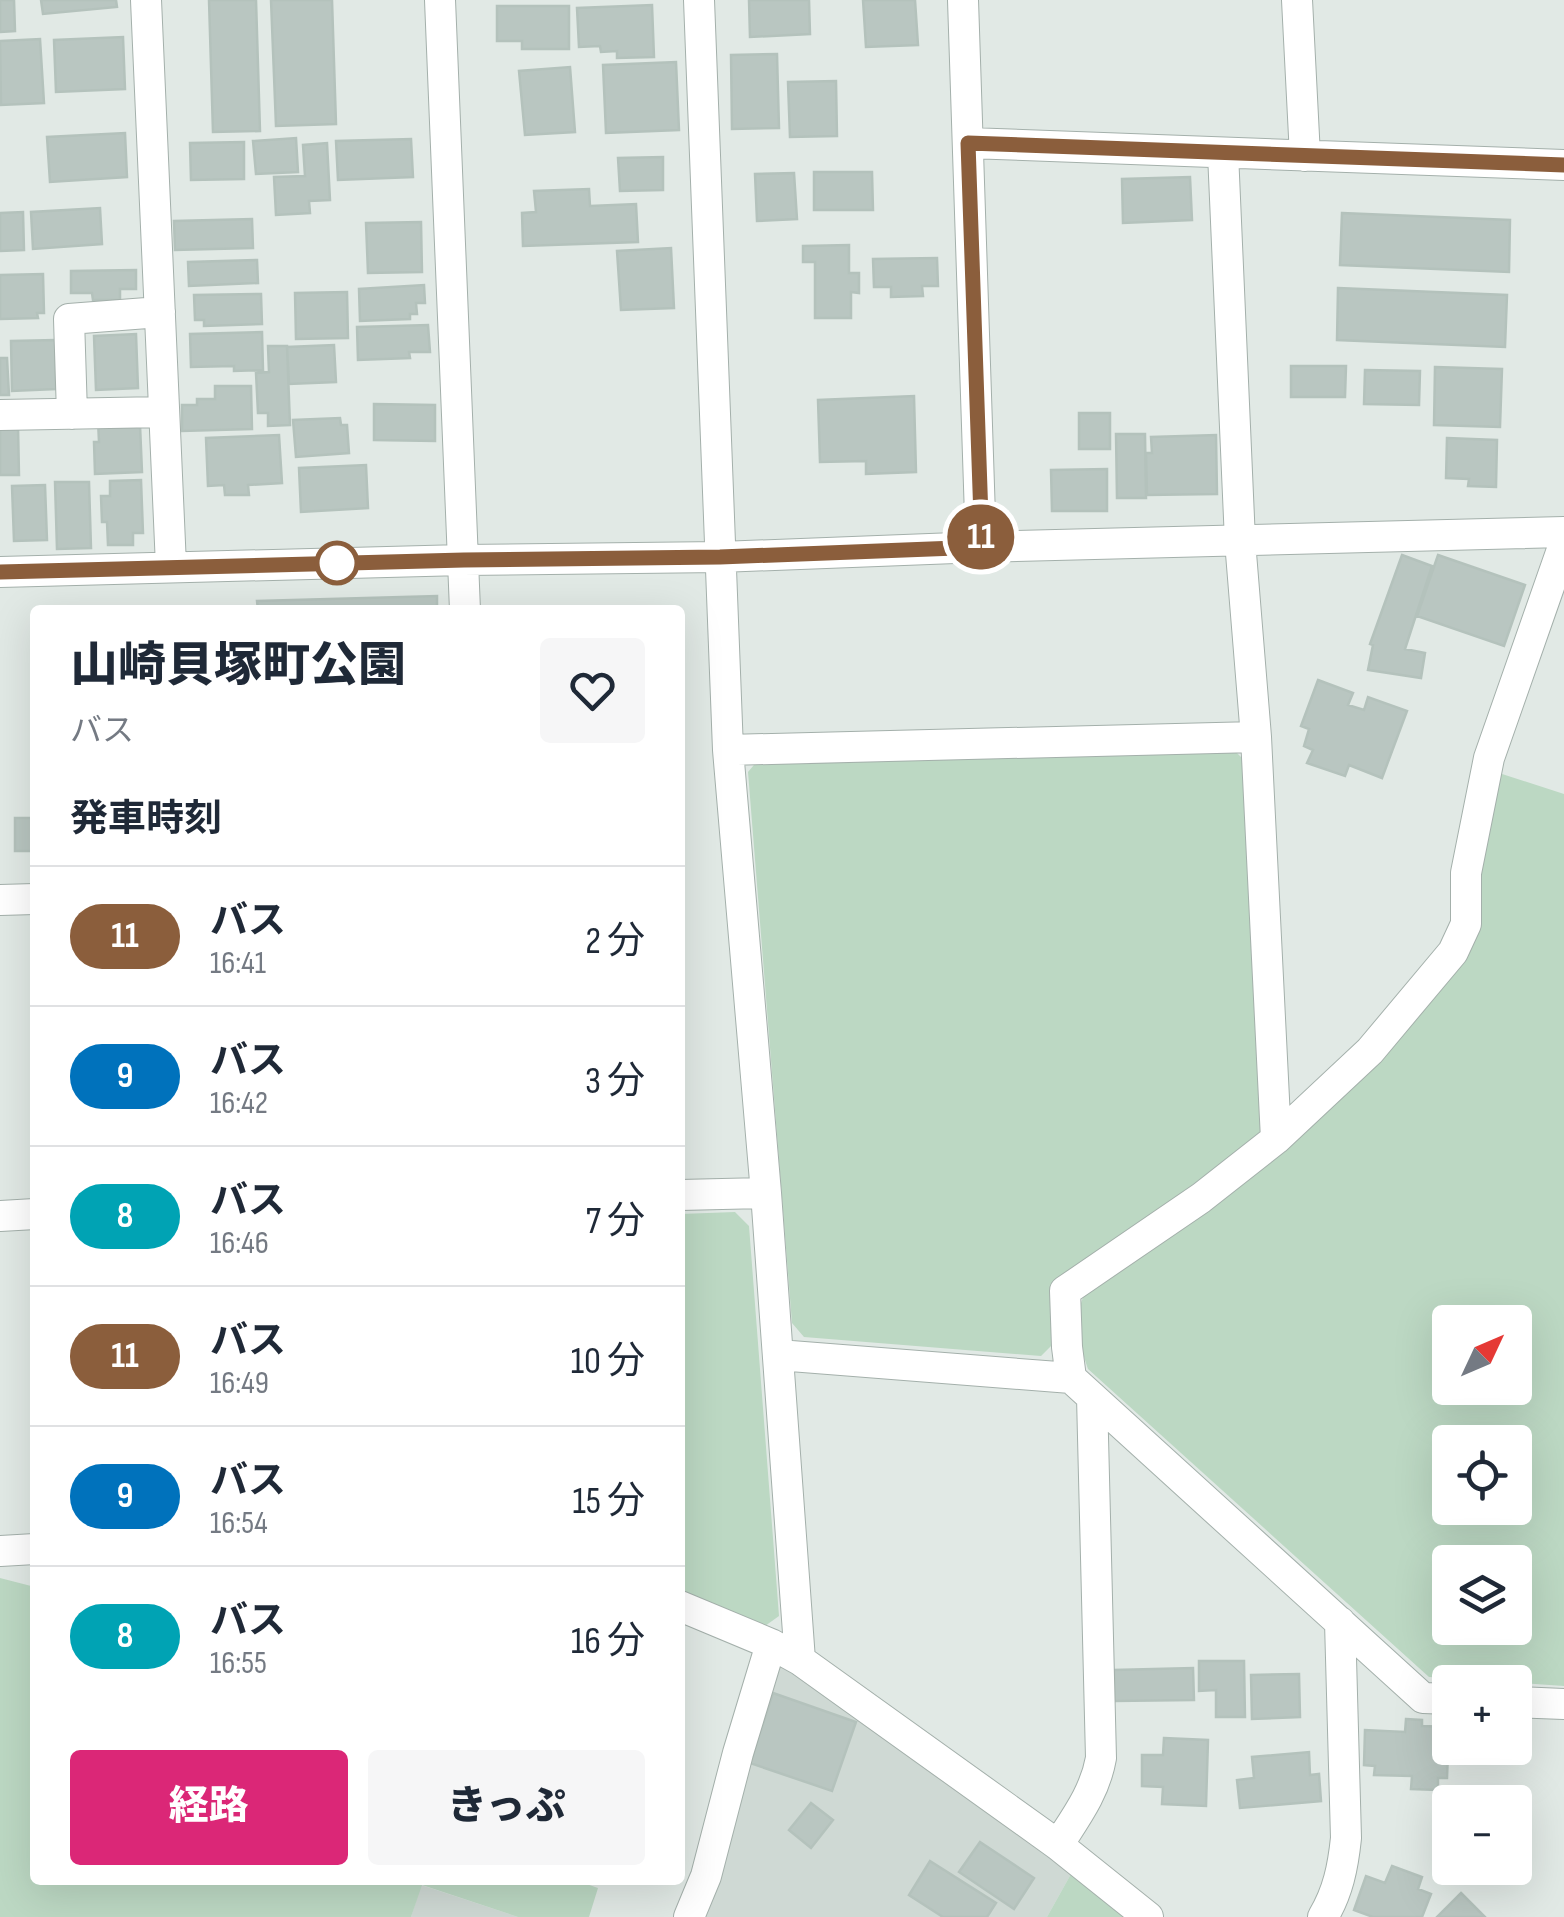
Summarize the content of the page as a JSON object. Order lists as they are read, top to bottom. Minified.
{"lines":["bus line 11"],"north":"top right","page":{"on_map":"11","heading":[["山崎貝塚町公園","バス"],"発車時刻"],"list":[{"mark":"11","name":"バス","note":"16:41","value":"2 分"},{"mark":"9","name":"バス","note":"16:42","value":"3 分"},{"mark":"8","name":"バス","note":"16:46","value":"7 分"},{"mark":"11","name":"バス","note":"16:49","value":"10 分"},{"mark":"9","name":"バス","note":"16:54","value":"15 分"},{"mark":"8","name":"バス","note":"16:55","value":"16 分"}],"map_buttons":["+","−"],"buttons":["経路","きっぷ"]}}
